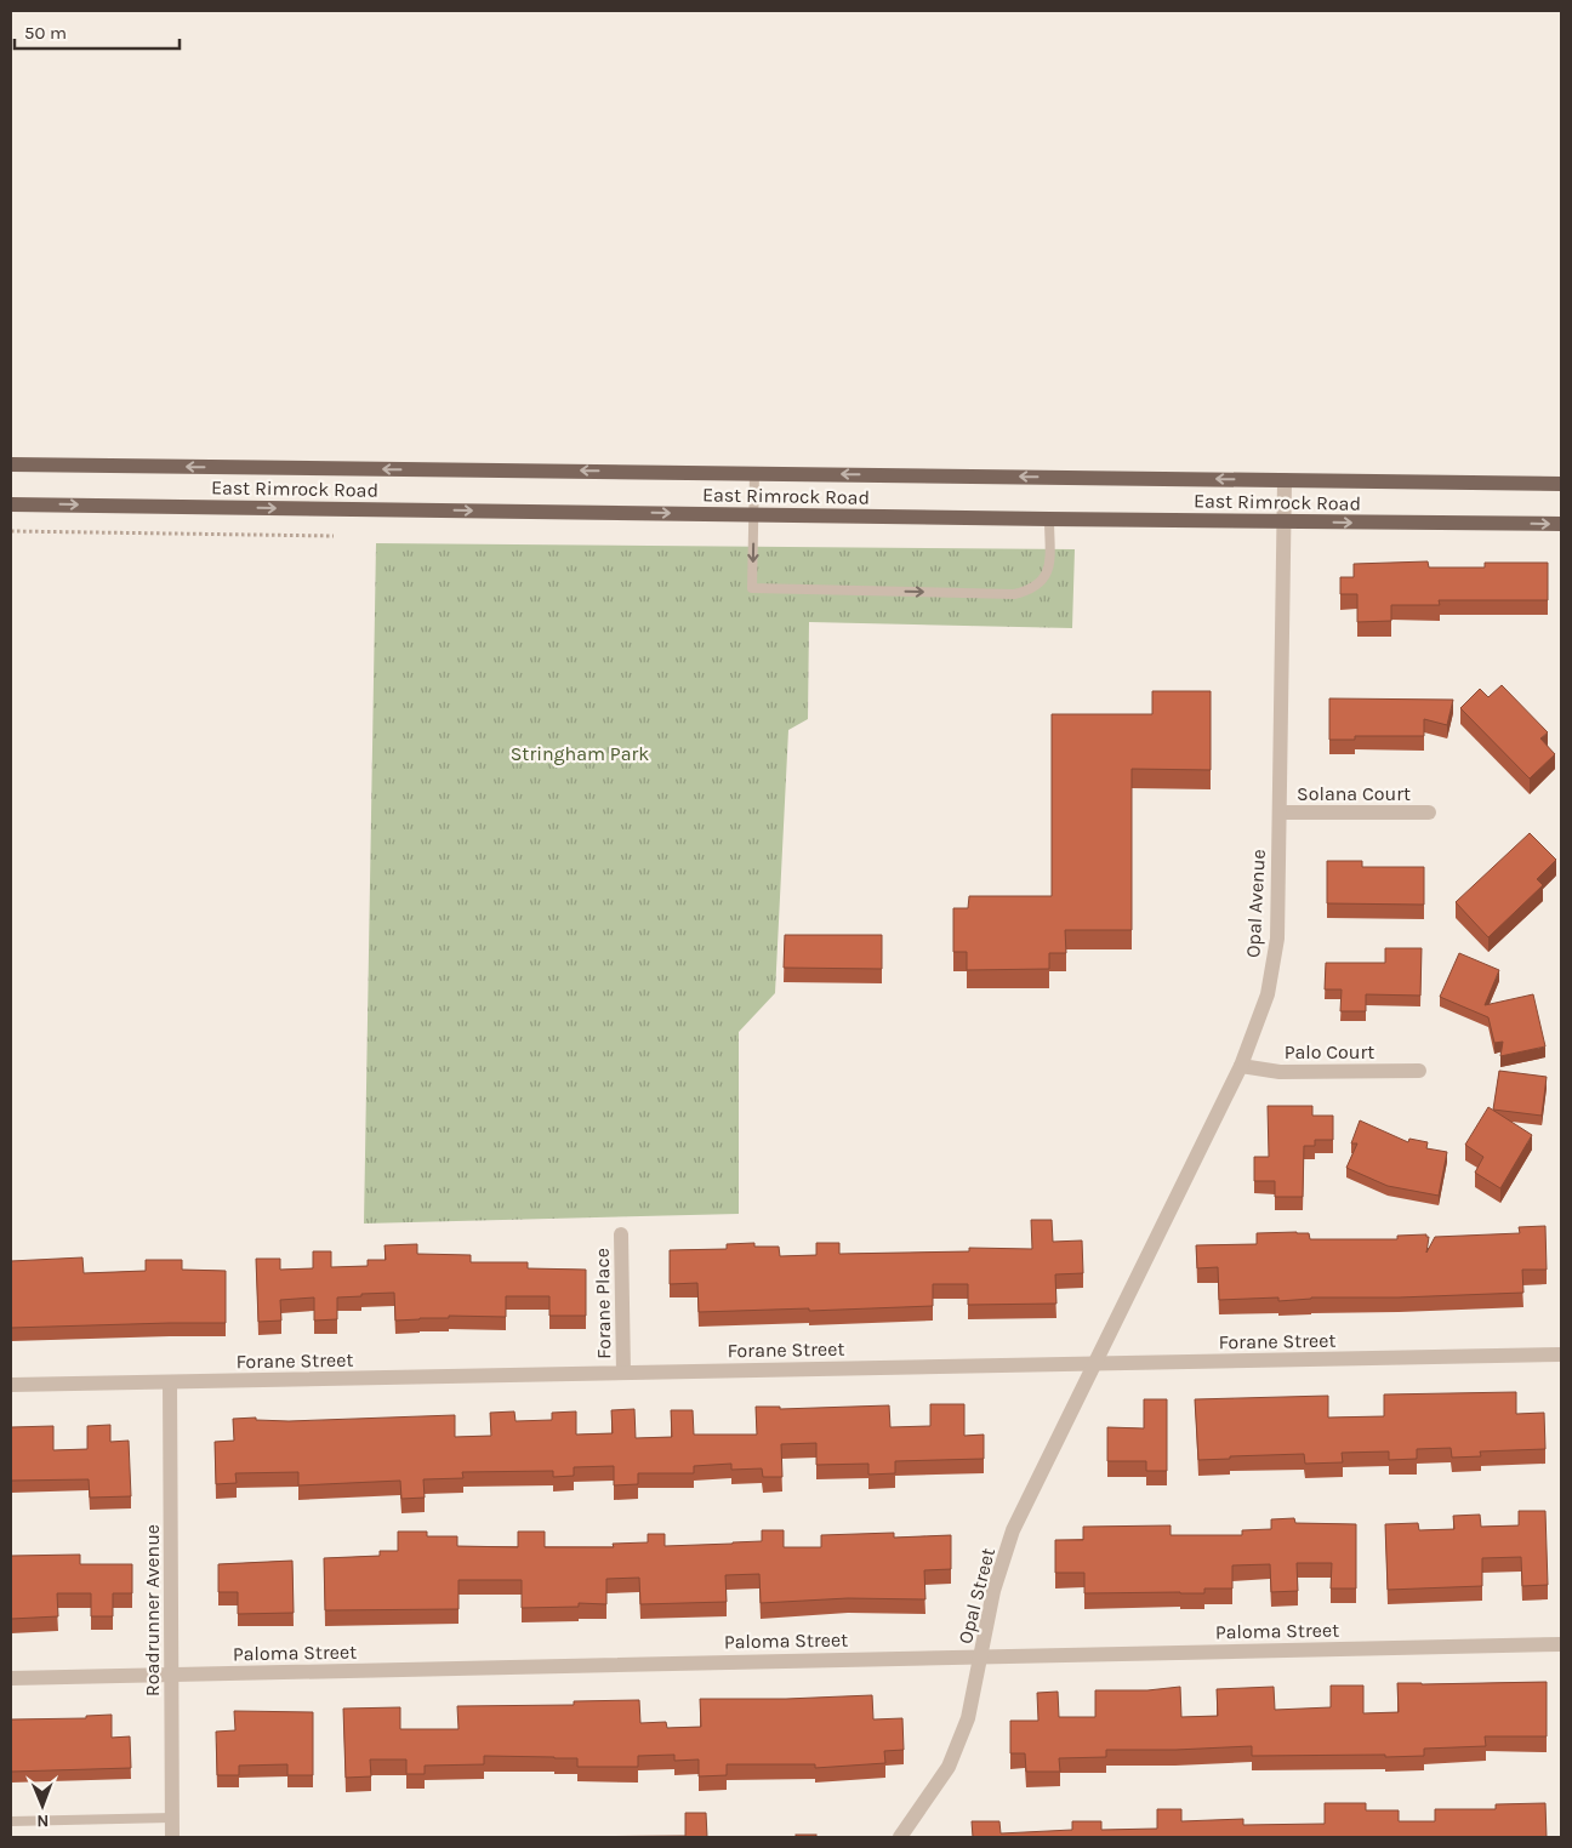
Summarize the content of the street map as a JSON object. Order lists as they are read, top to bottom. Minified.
{"streets":{"main road":["East Rimrock Road"],"street":["Solana Court","Opal Avenue","Palo Court","Forane Place","Forane Street","Opal Street","Roadrunner Avenue","Paloma Street"]},"crossings":[["East Rimrock Road","Opal Avenue"],["Solana Court","Opal Avenue"],["Opal Avenue","Palo Court"],["Opal Avenue","Forane Street"],["Opal Avenue","Opal Street"],["Forane Place","Forane Street"],["Forane Street","Opal Street"],["Forane Street","Roadrunner Avenue"],["Opal Street","Paloma Street"],["Roadrunner Avenue","Paloma Street"]],"parks":["Stringham Park"],"scale_bar":"50 m","north":"bottom"}
